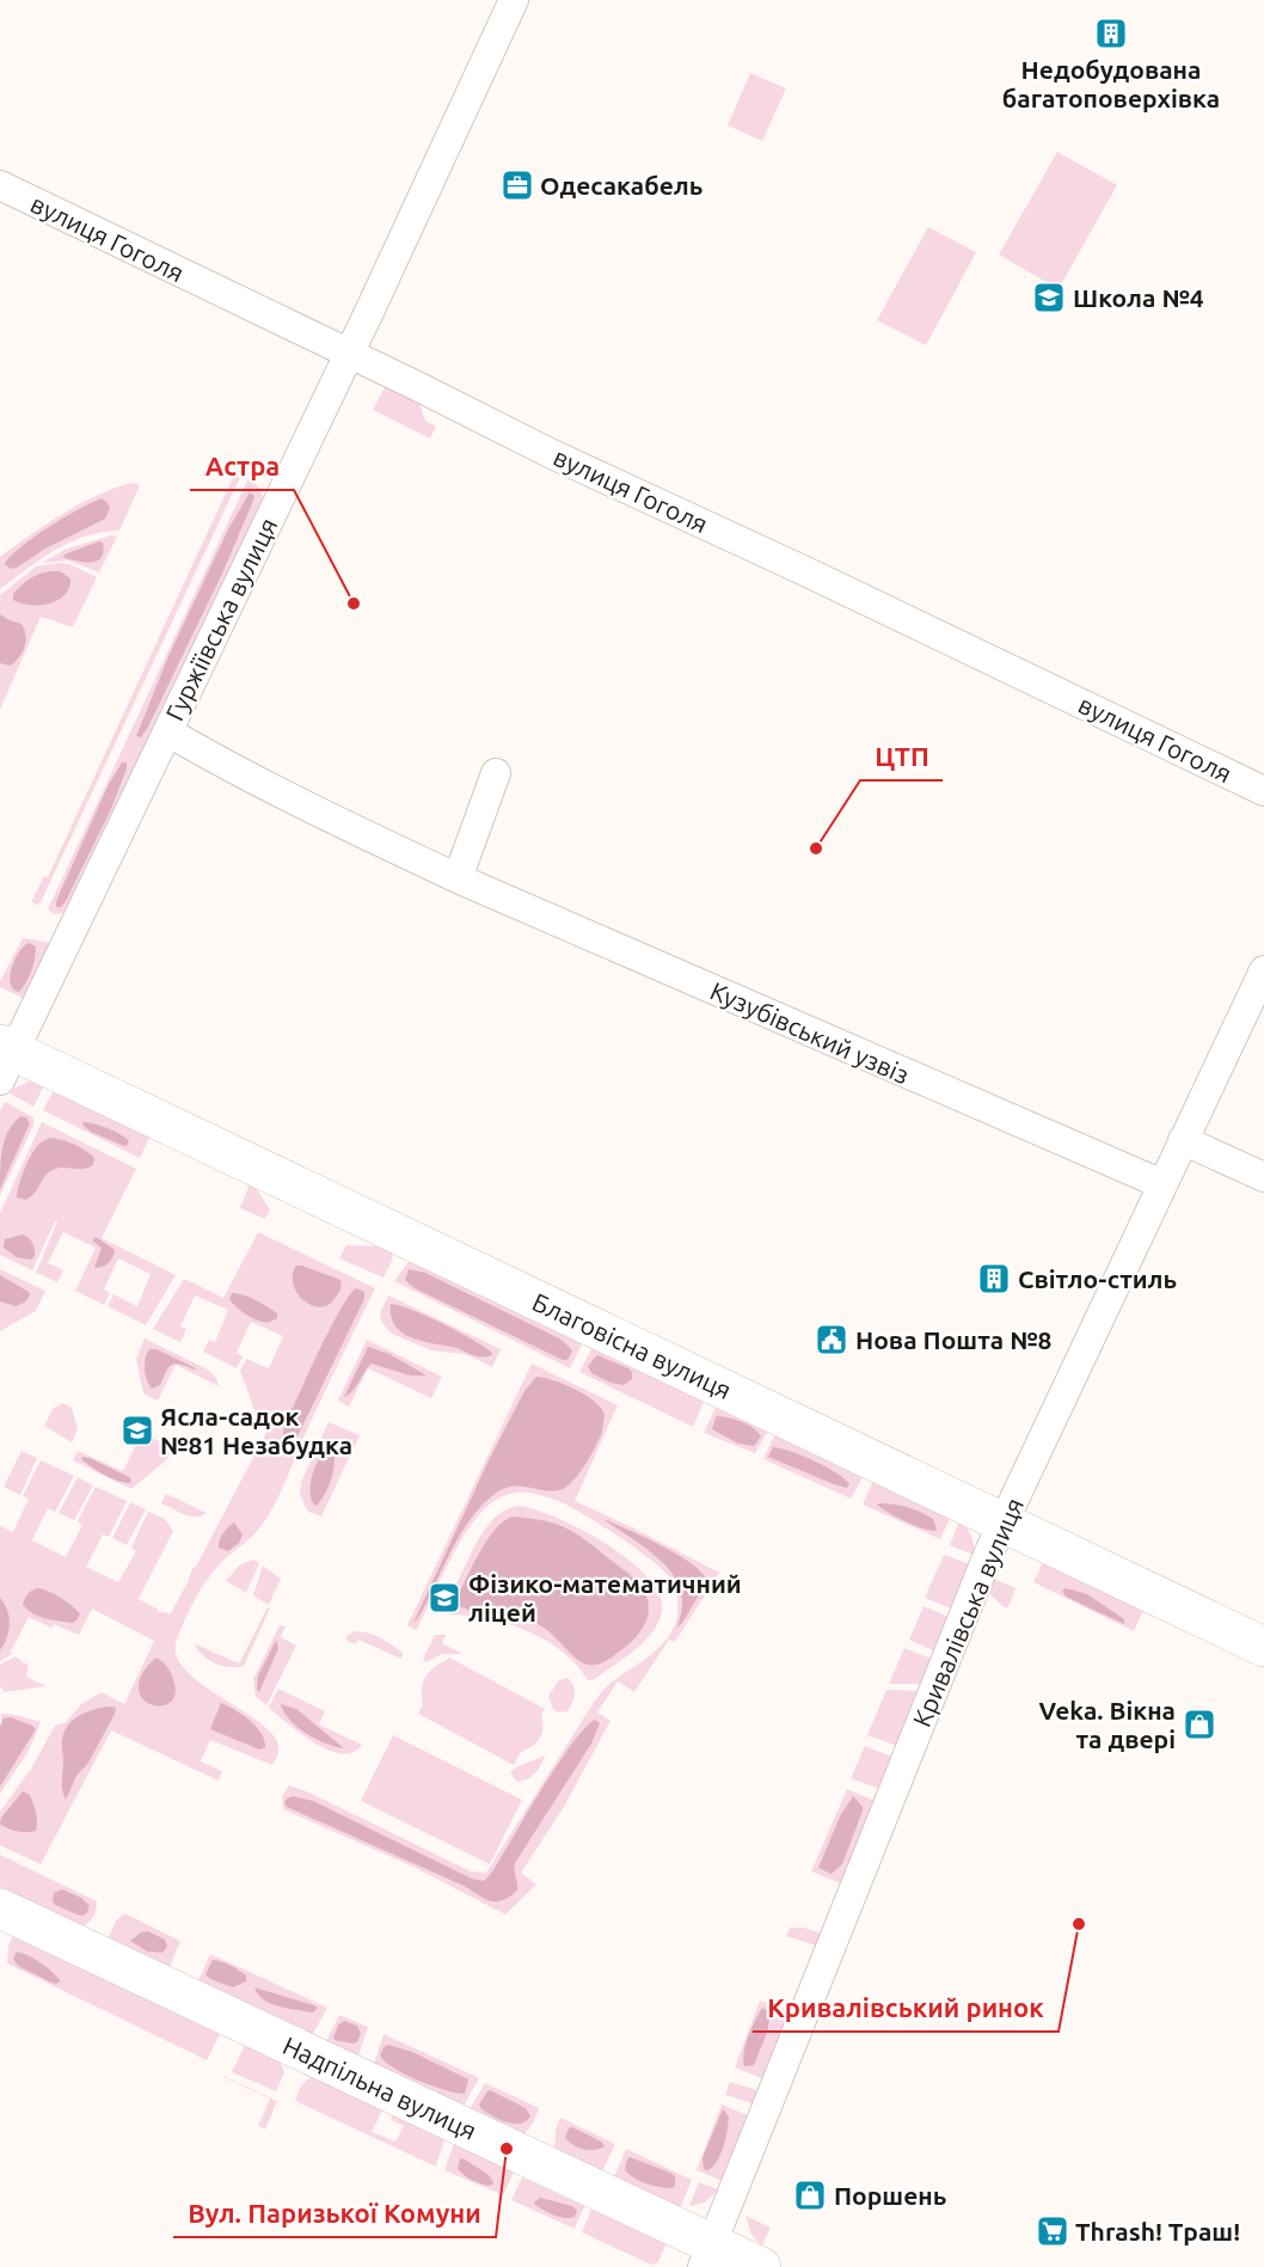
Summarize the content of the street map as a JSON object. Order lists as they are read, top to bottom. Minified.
{"streets":{"main road":["Благовісна вулиця","Надпільна вулиця"],"street":["вулиця Гоголя","Гуржіївська вулиця","Кузубівський узвіз","Кривалівська вулиця"]},"crossings":[["вулиця Гоголя","Гуржіївська вулиця"],["Гуржіївська вулиця","Кузубівський узвіз"],["Гуржіївська вулиця","Благовісна вулиця"],["Кузубівський узвіз","Кривалівська вулиця"],["Благовісна вулиця","Кривалівська вулиця"],["Кривалівська вулиця","Надпільна вулиця"]],"places":{"building":["Недобудована багатоповерхівка","Світло-стиль"],"office":["Одесакабель"],"school or university":["Школа №4","Ясла-садок №81 Незабудка","Фізико-математичний ліцей"],"other":["Астра","ЦТП","Кривалівський ринок","Вул. Паризької Комуни"],"public building":["Нова Пошта №8"],"shop":["Veka. Вікна та двері","Поршень"],"supermarket":["Thrash! Траш!"]}}
